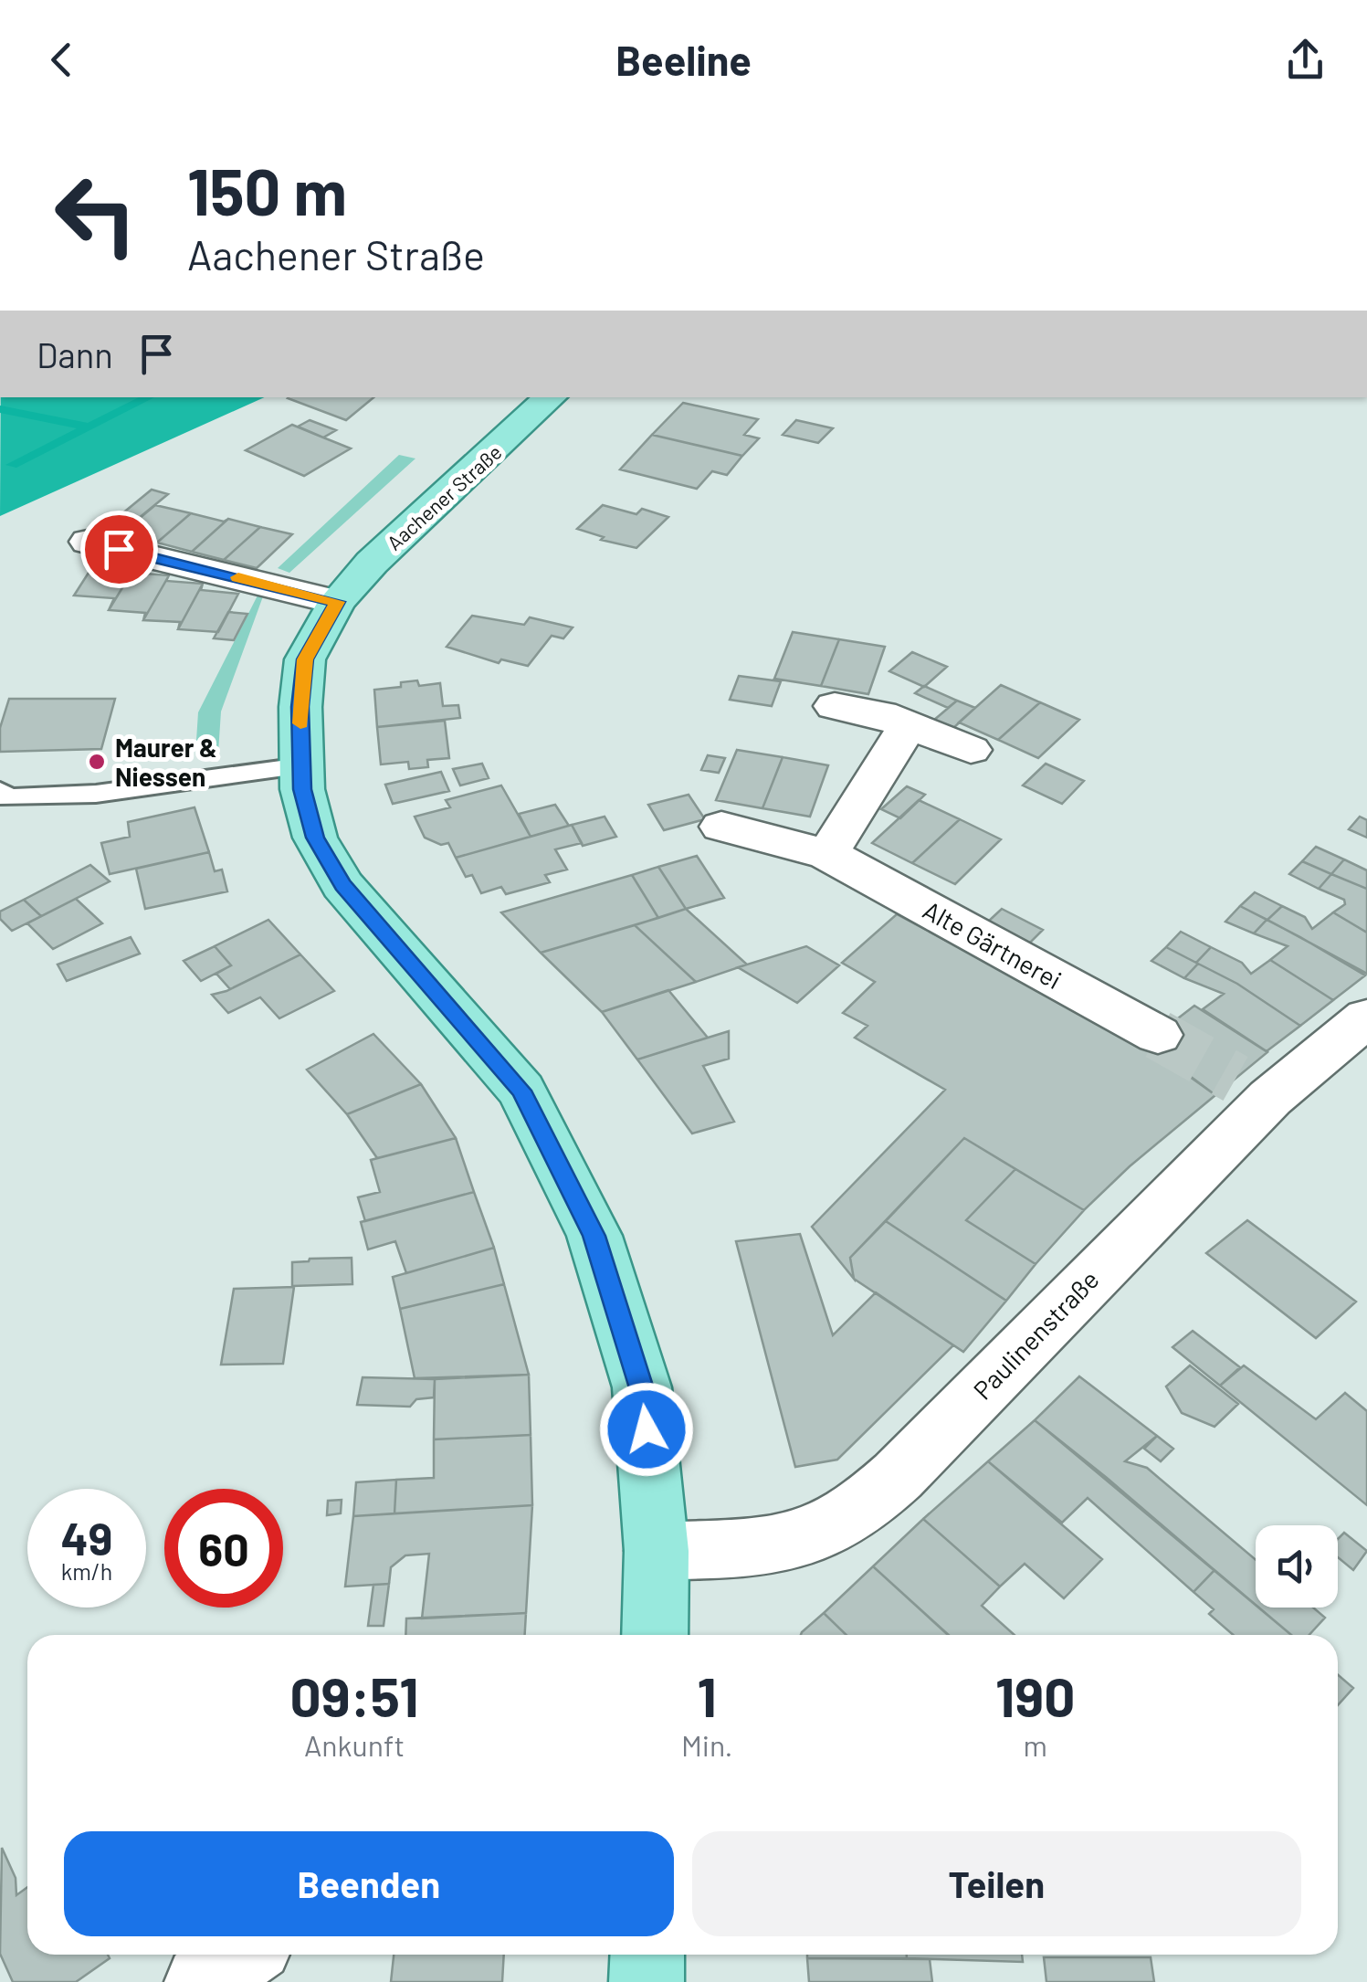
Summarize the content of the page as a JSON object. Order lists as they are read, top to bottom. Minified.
{"streets":{"main road":["Aachener Straße"],"street":["Alte Gärtnerei","Paulinenstraße"]},"crossings":[["Aachener Straße","Paulinenstraße"]],"places":["Maurer & Niessen"],"page":{"header":"Beeline","turn":["150 m","Aachener Straße"],"then":"Dann","speed":"49 km/h","limit":"60","eta":["09:51","Ankunft","1","Min.","190","m"],"buttons":["Beenden","Teilen"]}}
